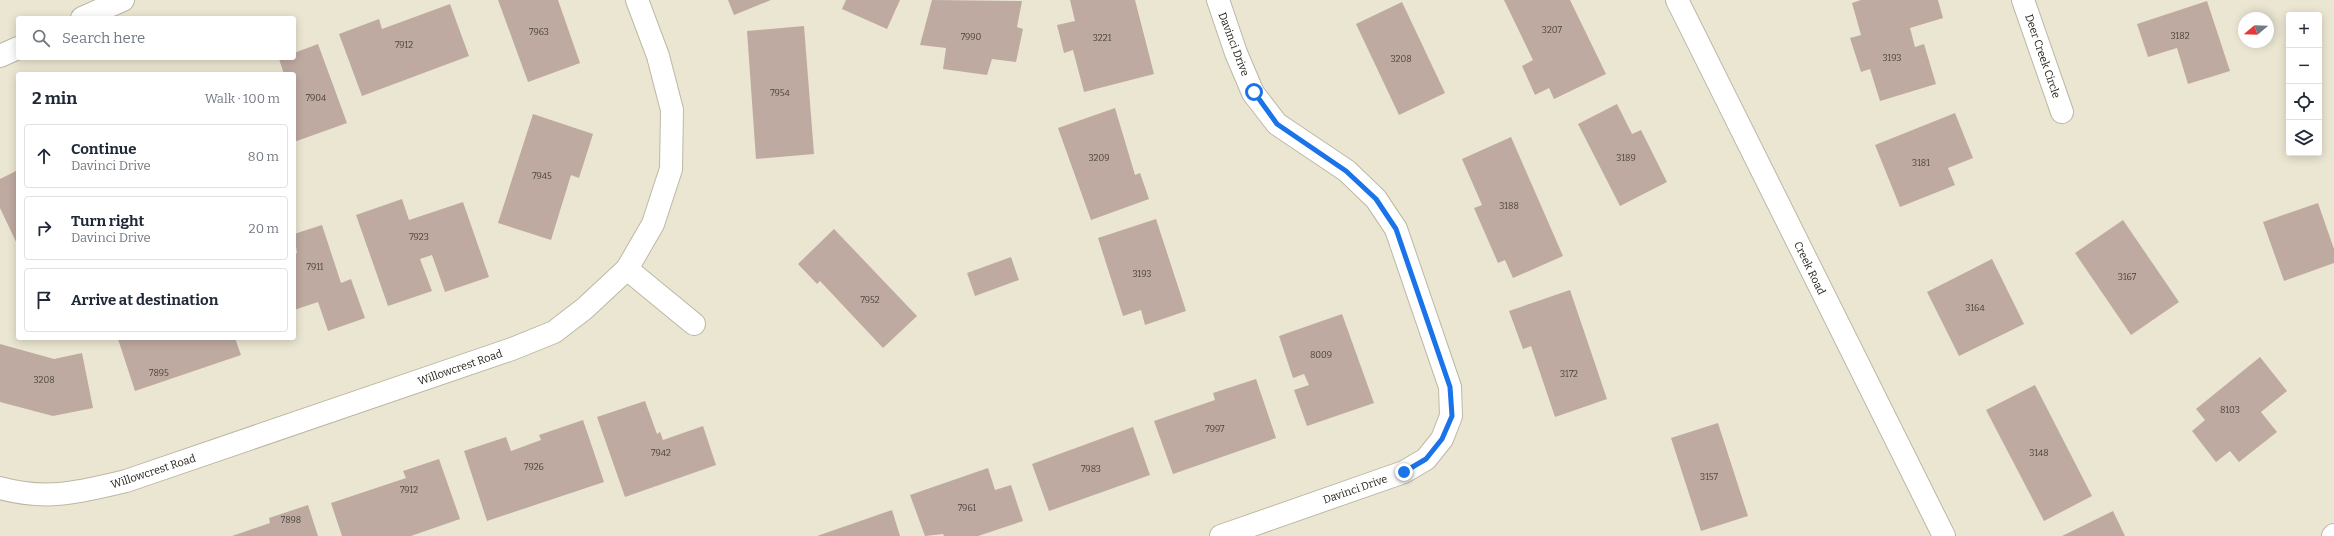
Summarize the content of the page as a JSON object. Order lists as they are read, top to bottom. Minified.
{"streets":{"street":["Davinci Drive","Deer Creek Circle","Creek Road","Willowcrest Road"]},"house_numbers":["3207","7963","3182","7990","3221","7912","3193","3208","7954","7904","3209","3189","3181","7945","3188","7923","7911","3193","3167","7952","3164","8009","7895","3172","3208","8103","7997","7942","3148","7926","7983","3157","7912","7961","7898"],"north":"left","page":{"map_buttons":["+","−"],"search":"Search here","heading":["2 min","Walk · 100 m"],"list":[["Continue","Davinci Drive","80 m"],["Turn right","Davinci Drive","20 m"],"Arrive at destination"]}}
